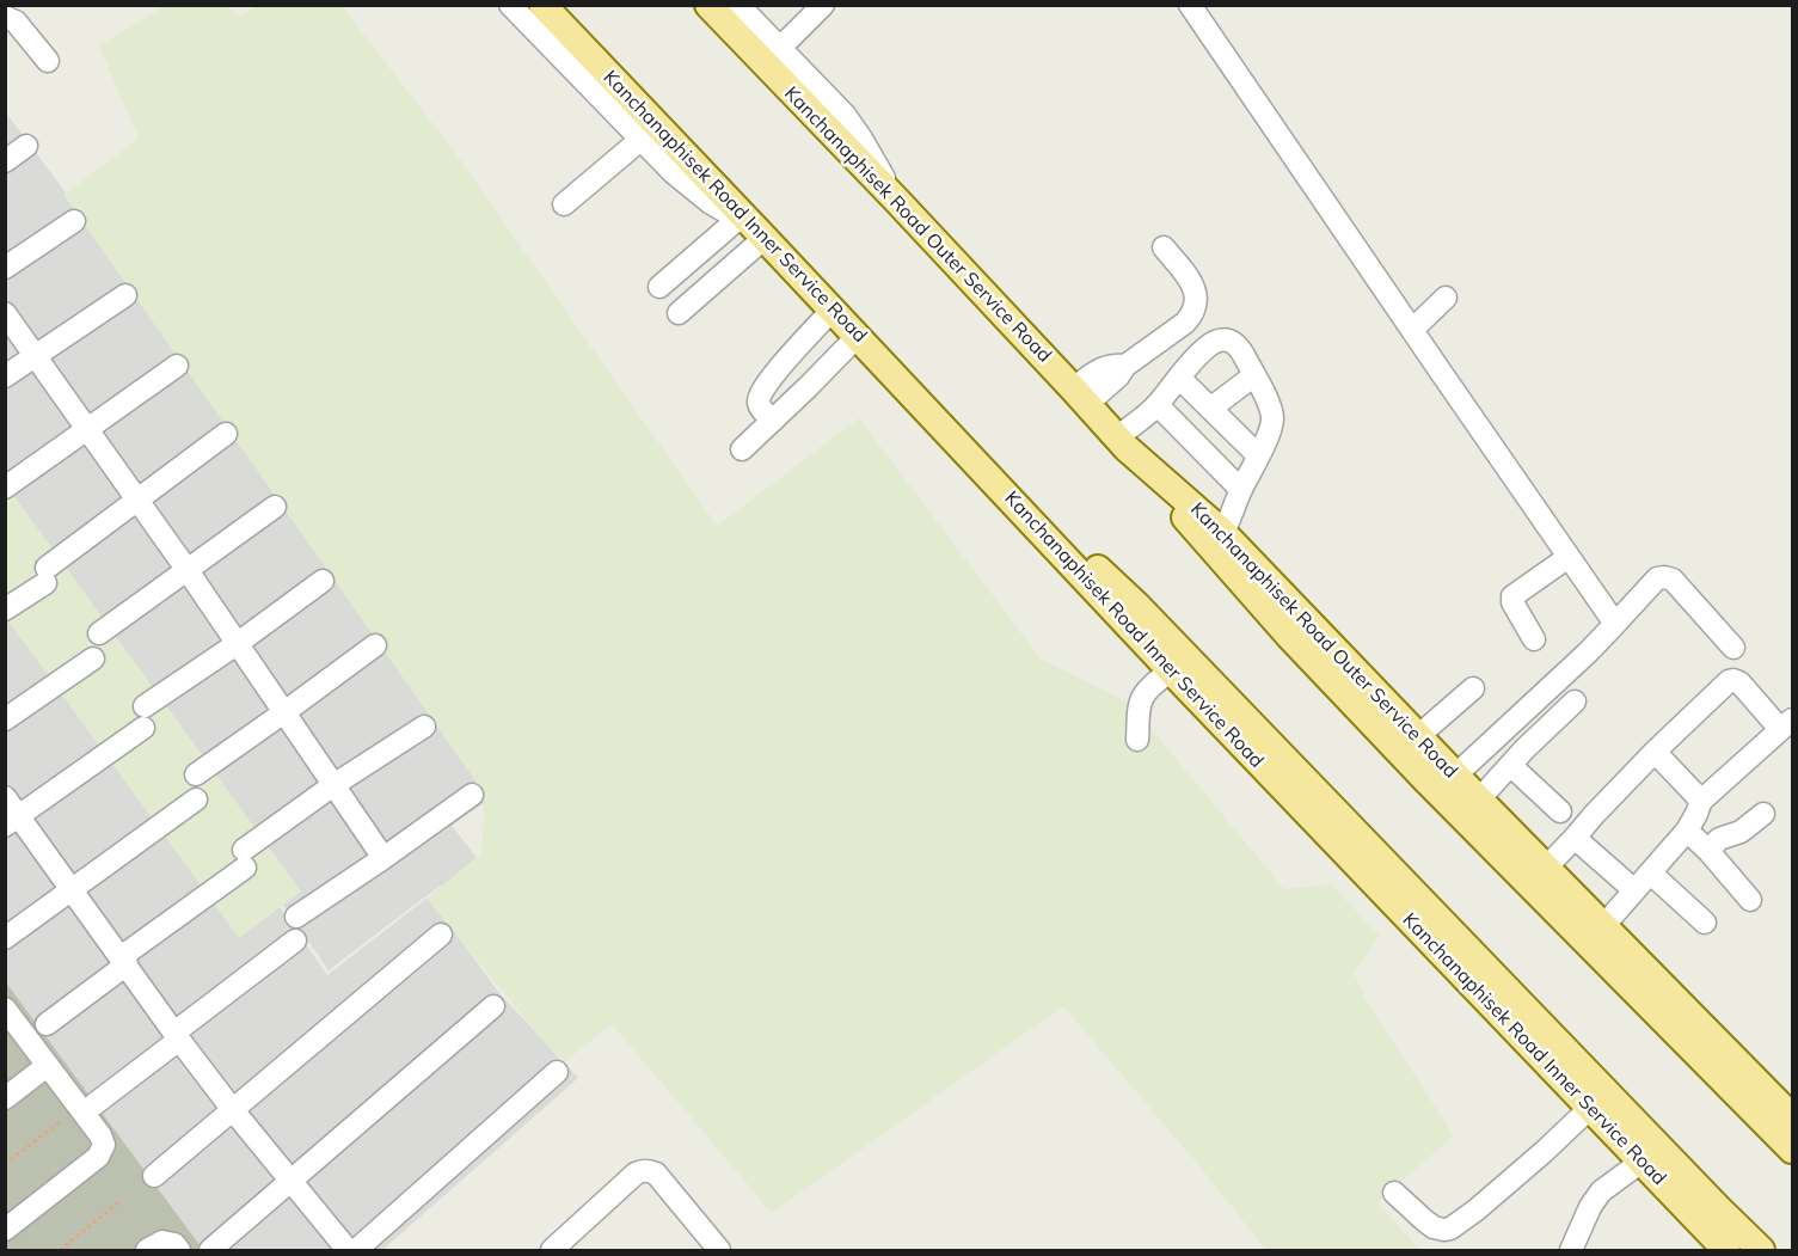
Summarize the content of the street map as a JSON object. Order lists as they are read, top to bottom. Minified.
{"streets":{"main road":["Kanchanaphisek Road Inner Service Road","Kanchanaphisek Road Outer Service Road"]}}
